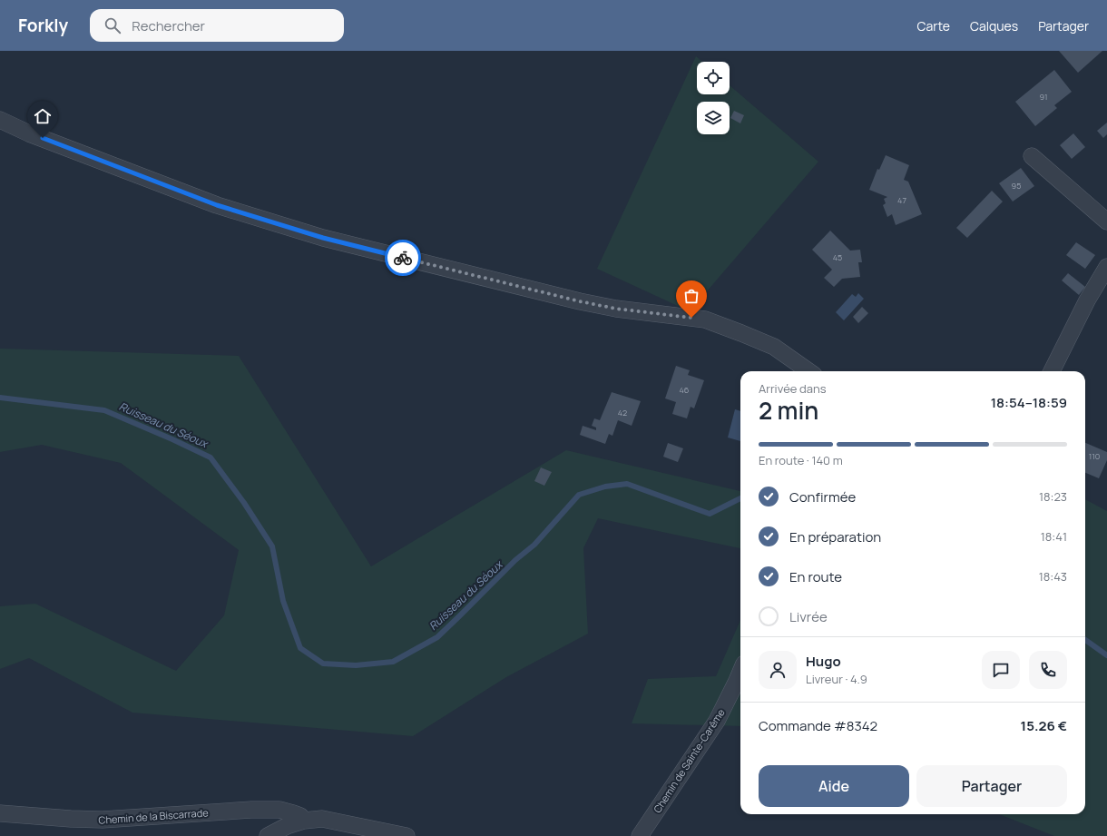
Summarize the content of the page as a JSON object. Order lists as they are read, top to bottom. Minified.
{"streets":{"street":["Chemin de Sainte-Carême","Chemin de la Biscarrade"]},"water":["Ruisseau du Séoux"],"house_numbers":["91","95","47","45","46","42","110"],"page":{"header":"Forkly","search":"Rechercher","nav":["Carte","Calques","Partager"],"heading":["2 min","Arrivée dans","18:54–18:59"],"panel":["Hugo","Livreur · 4.9","Commande #8342","15.26 €"],"bar":"En route · 140 m","list":[["Confirmée","18:23"],["En préparation","18:41"],["En route","18:43"],"Livrée"],"buttons":["Aide","Partager"]}}
